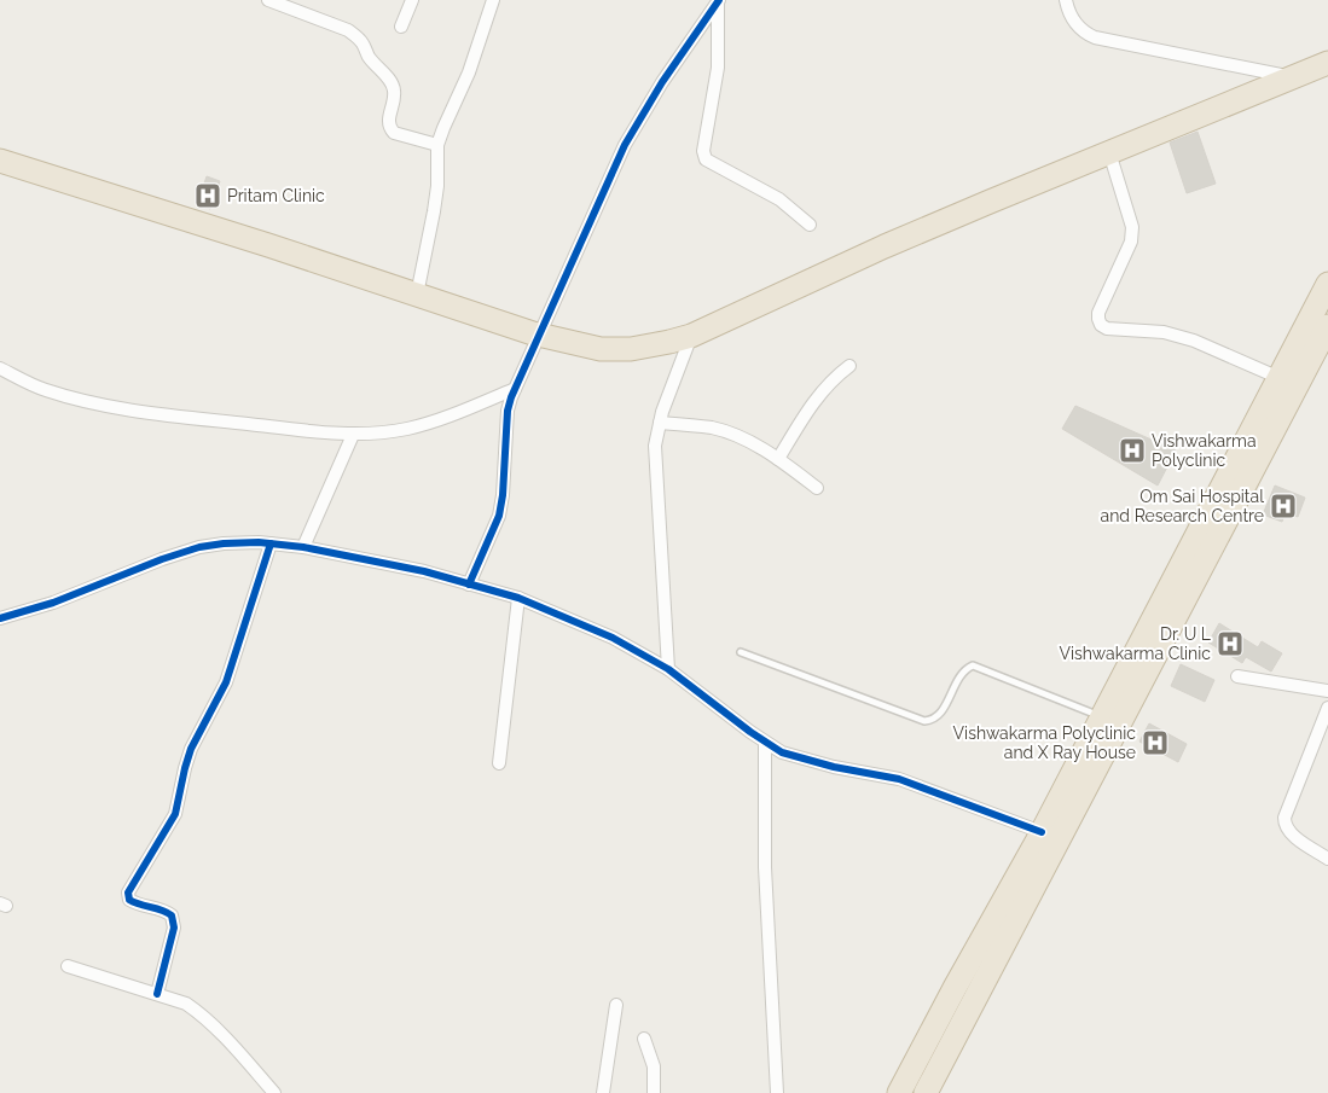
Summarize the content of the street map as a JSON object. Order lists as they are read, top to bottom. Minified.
{"places":{"hospital":["Pritam Clinic","Vishwakarma Polyclinic","Om Sai Hospital and Research Centre","Dr. U L Vishwakarma Clinic","Vishwakarma Polyclinic and X Ray House"]}}
